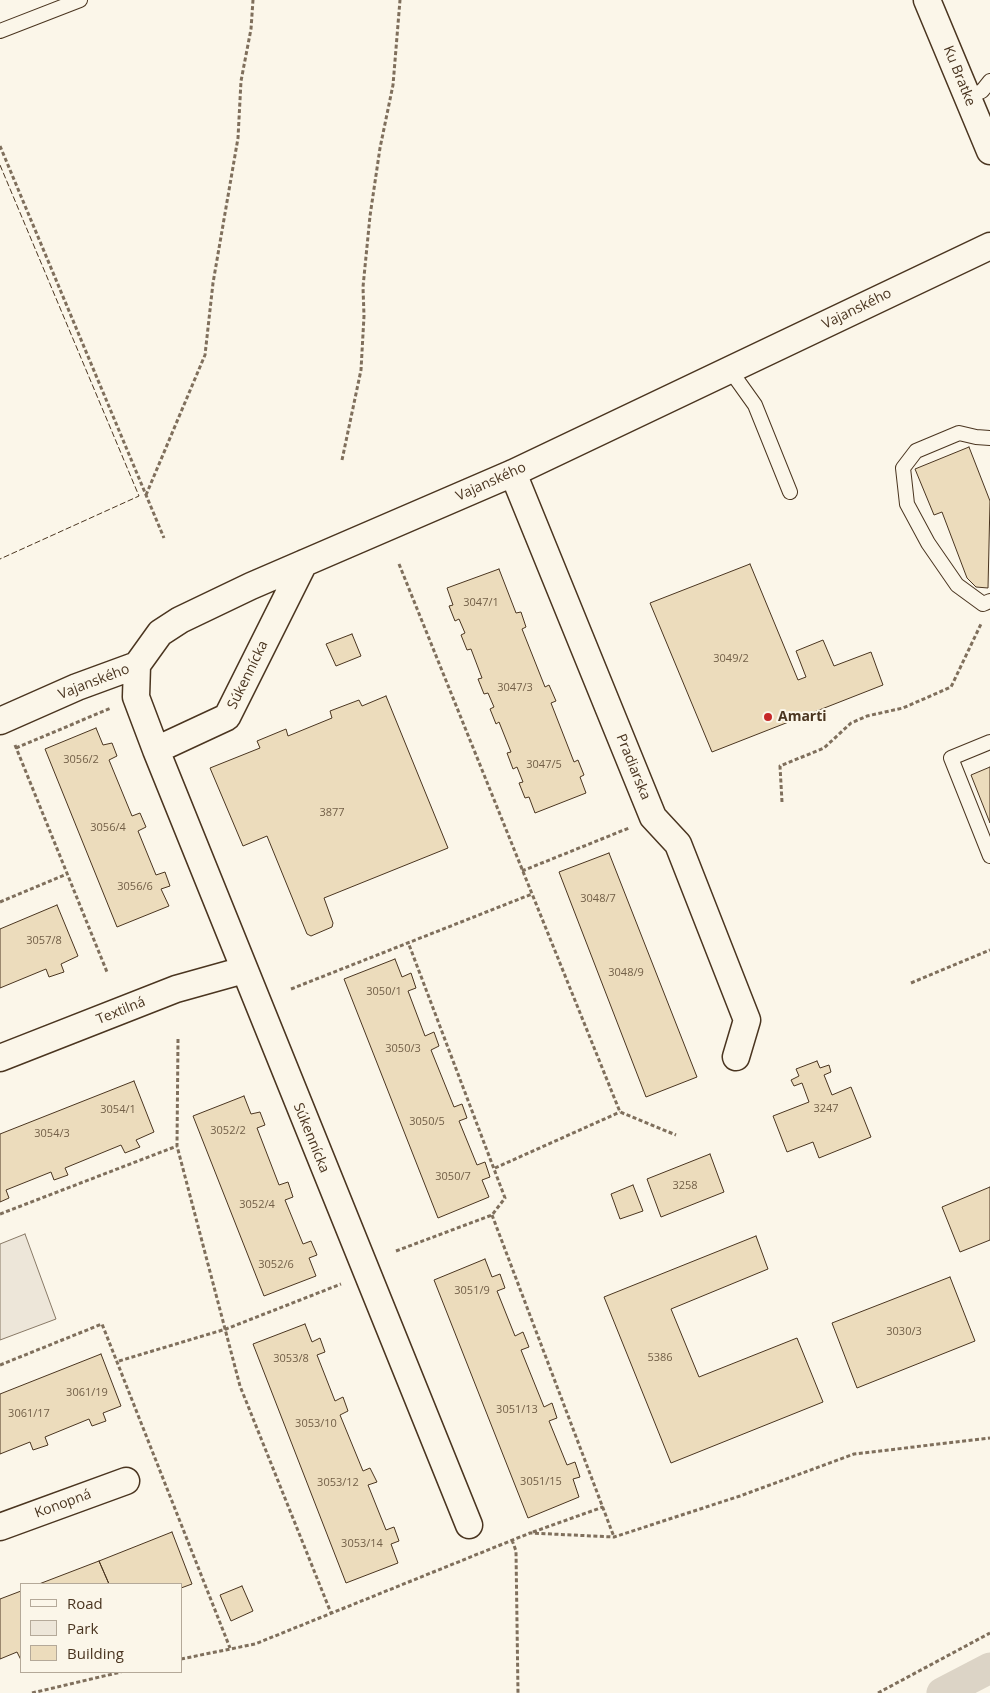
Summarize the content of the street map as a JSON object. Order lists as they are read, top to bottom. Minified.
{"streets":{"street":["Ku Bratke","Vajanského","Súkennícka","Pradiarska","Textilná","Konopná"]},"crossings":[["Vajanského","Súkennícka"],["Vajanského","Pradiarska"],["Súkennícka","Textilná"]],"places":["Amarti"],"house_numbers":["3047/1","3049/2","3047/3","3056/2","3047/5","3877","3056/4","3056/6","3048/7","3057/8","3048/9","3050/1","3050/3","3247","3054/1","3050/5","3052/2","3054/3","3050/7","3258","3052/4","3052/6","3051/9","3030/3","5386","3053/8","3061/19","3051/13","3061/17","3053/10","3051/15","3053/12","3053/14"],"legend":["Road","Park","Building"]}
